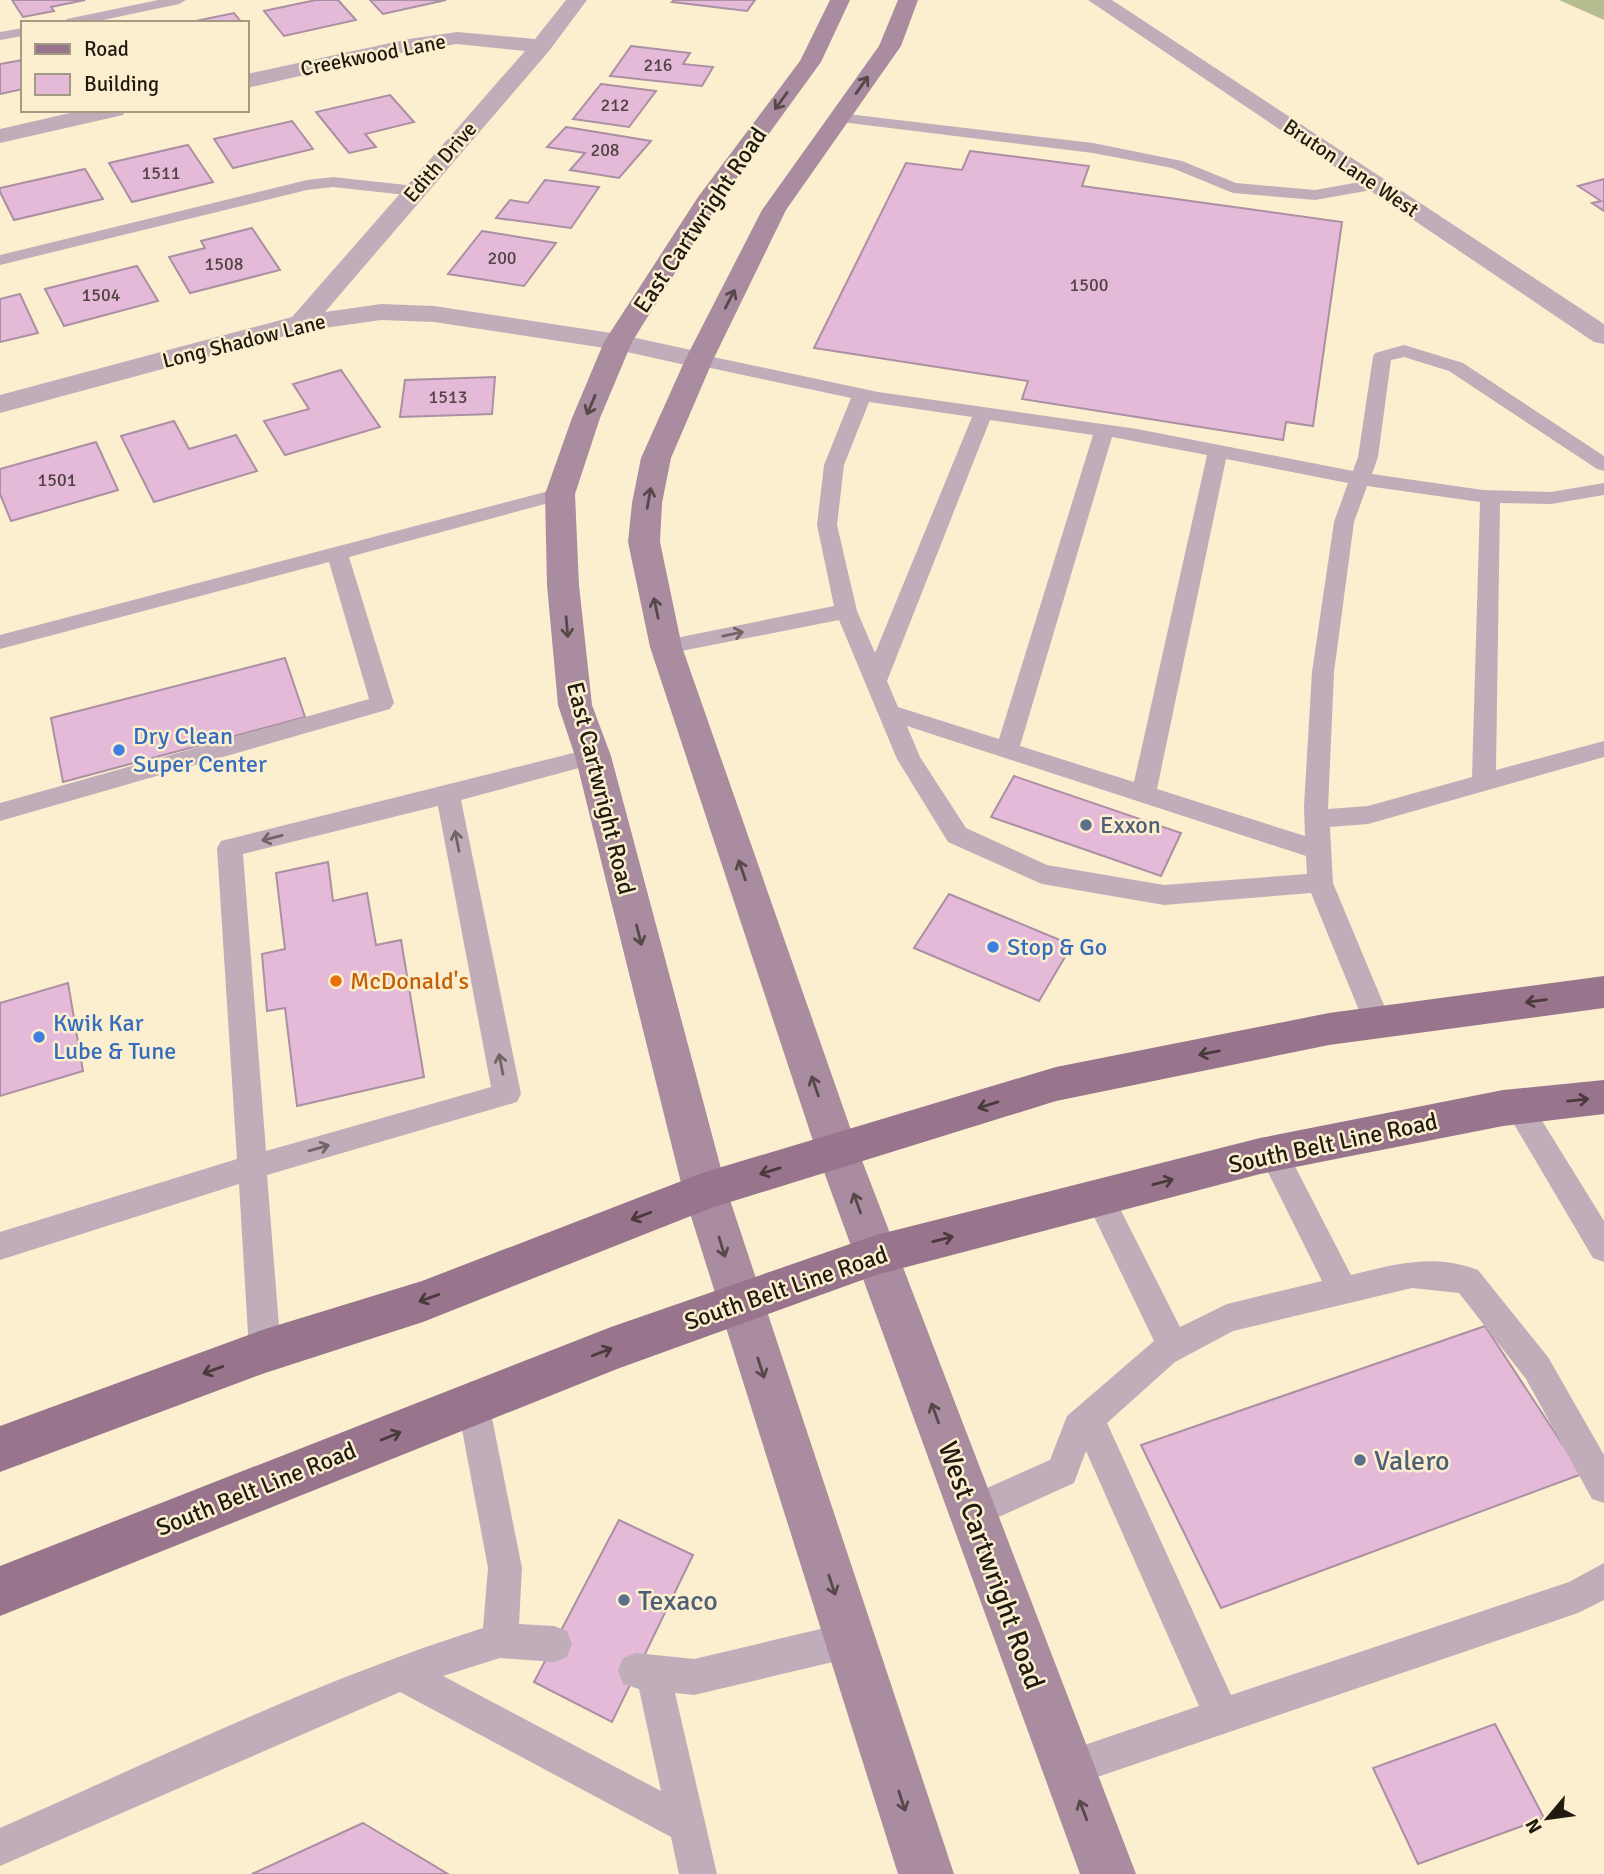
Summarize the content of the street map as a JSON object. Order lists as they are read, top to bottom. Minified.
{"streets":{"main road":["East Cartwright Road","South Belt Line Road","West Cartwright Road"],"street":["Creekwood Lane","Edith Drive","Bruton Lane West","Long Shadow Lane"]},"crossings":[["Creekwood Lane","Edith Drive"],["Edith Drive","Long Shadow Lane"],["East Cartwright Road","Long Shadow Lane"],["East Cartwright Road","South Belt Line Road"],["South Belt Line Road","West Cartwright Road"]],"places":["Dry Clean Super Center","Exxon","Stop & Go","McDonald's","Kwik Kar Lube & Tune","Valero","Texaco"],"house_numbers":["216","212","208","1511","200","1508","1500","1504","1513","1501"],"legend":["Road","Building"],"north":"bottom left"}
